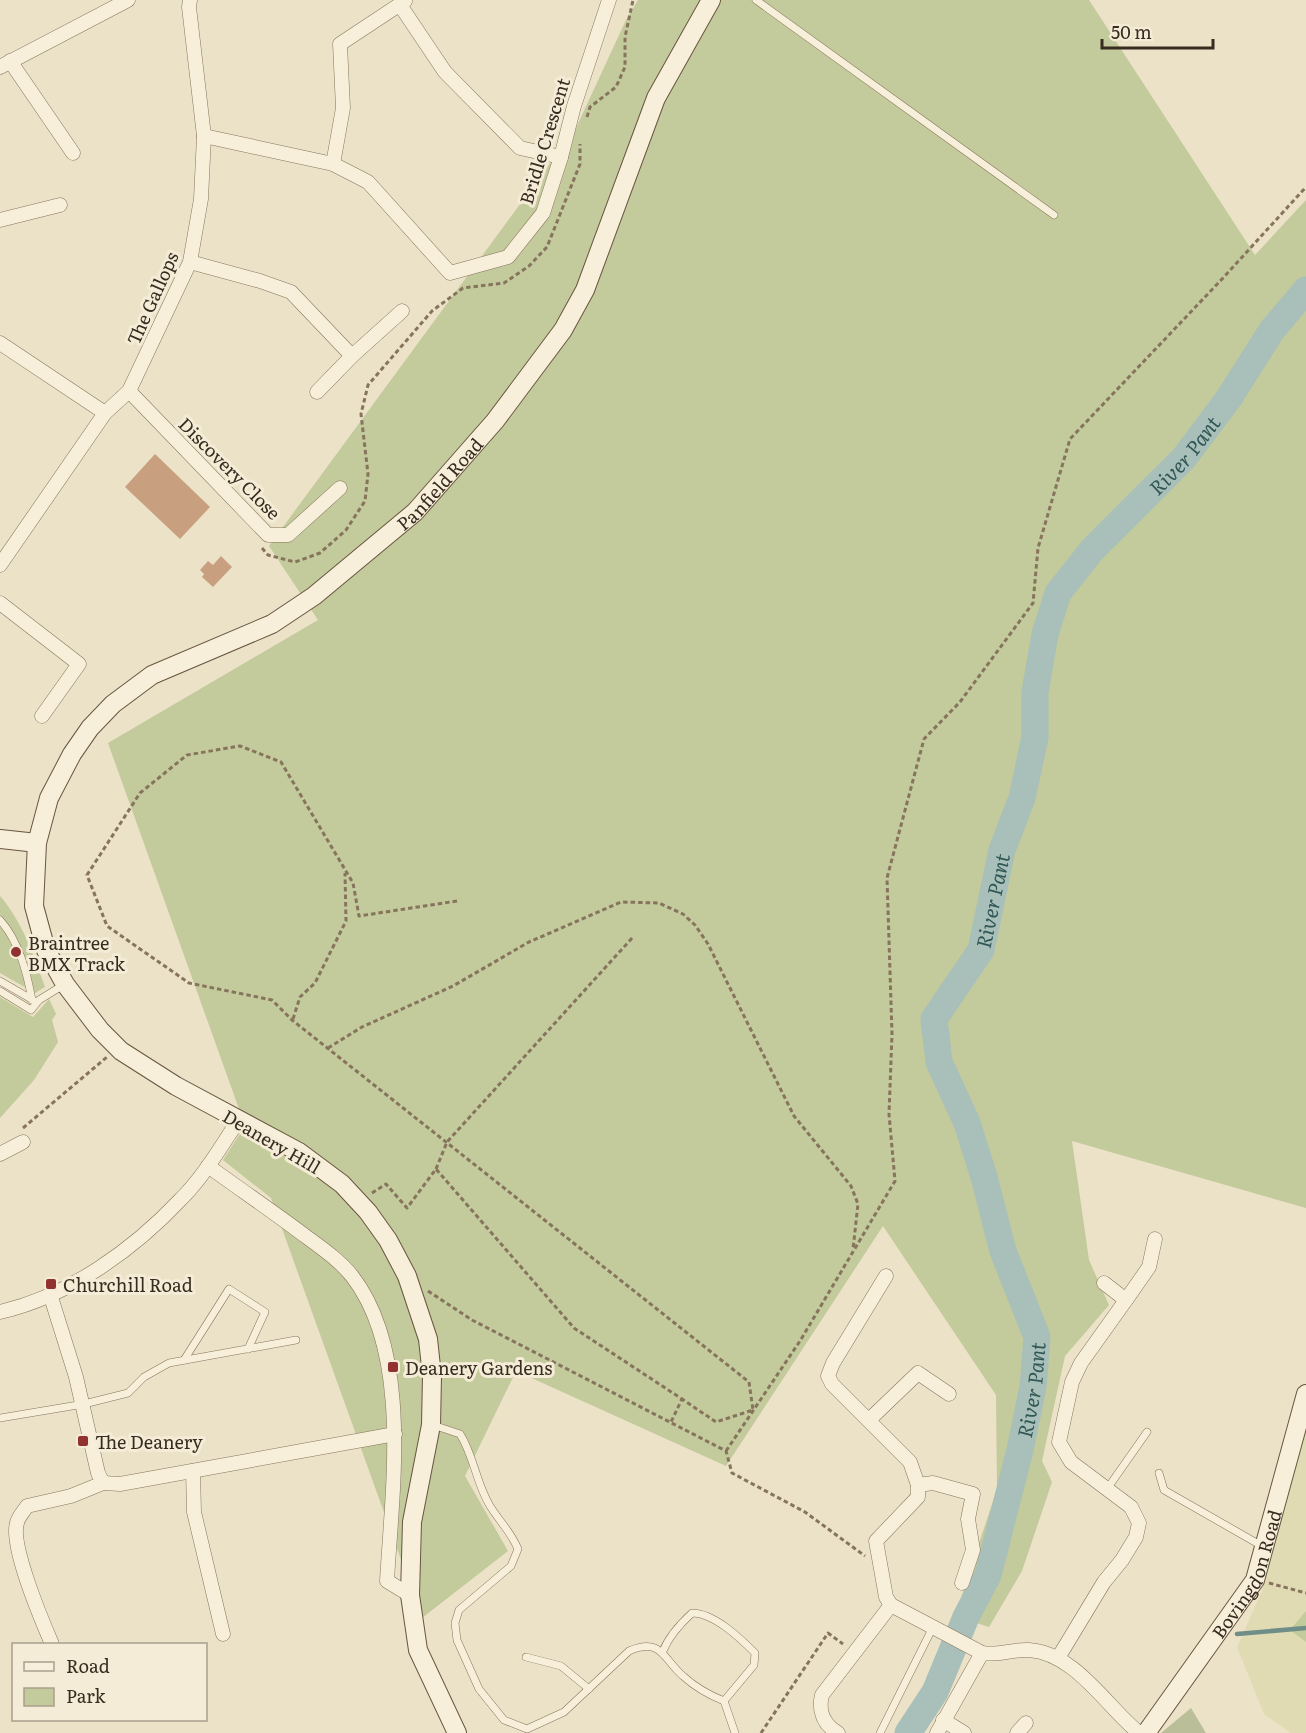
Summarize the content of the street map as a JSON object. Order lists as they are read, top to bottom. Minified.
{"streets":{"main road":["Panfield Road","Deanery Hill","Bovingdon Road"],"street":["Bridle Crescent","The Gallops","Discovery Close"]},"crossings":[["Bridle Crescent","The Gallops"],["The Gallops","Discovery Close"],["Panfield Road","Deanery Hill"]],"water":["River Pant"],"places":{"other":["Braintree BMX Track"],"transit":["Churchill Road","Deanery Gardens","The Deanery"]},"legend":["Road","Park"],"scale_bar":"50 m"}
